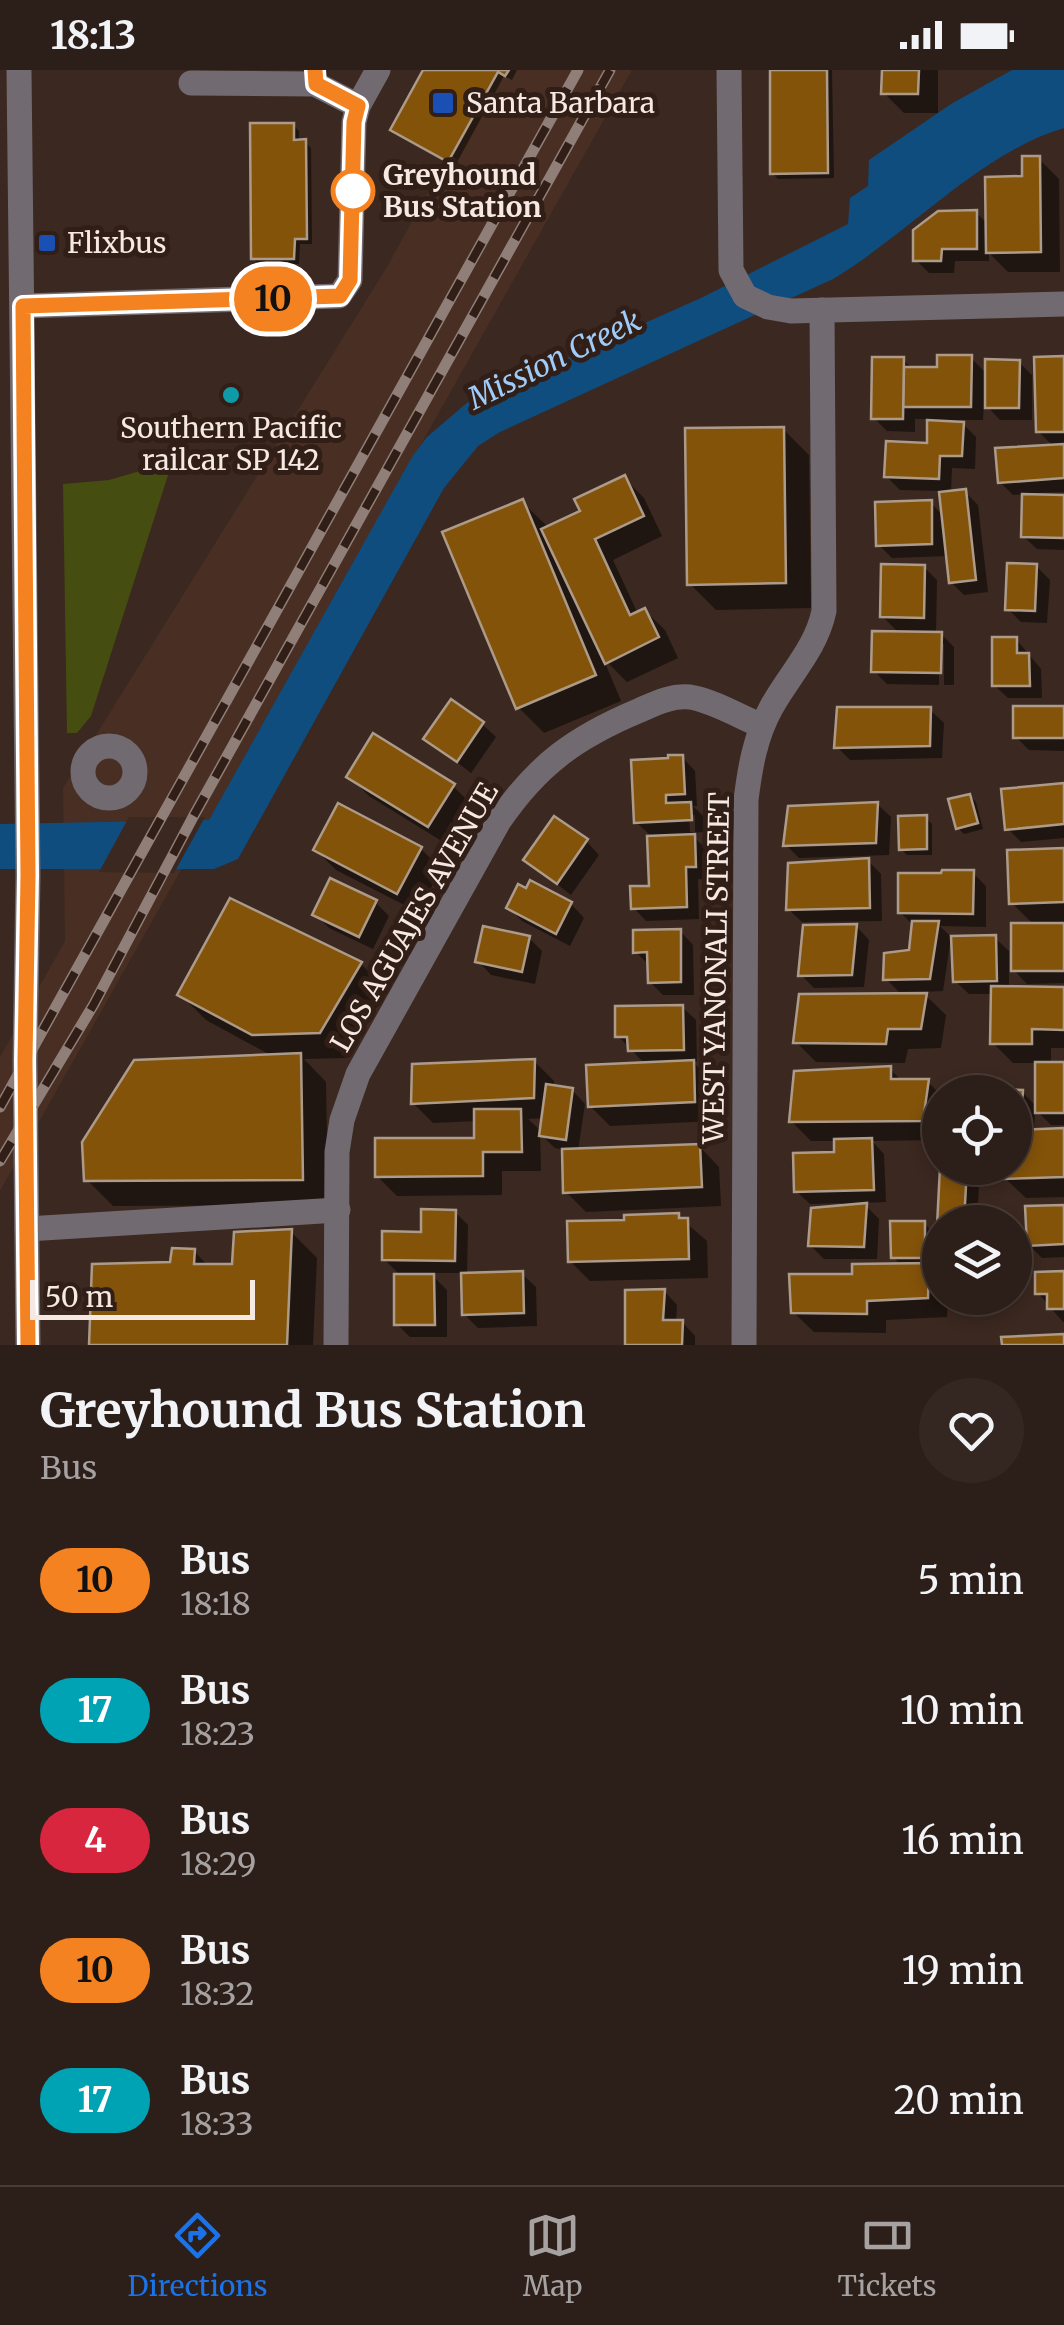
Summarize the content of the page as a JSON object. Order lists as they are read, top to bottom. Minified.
{"streets":{"street":["LOS AGUAJES AVENUE","WEST YANONALI STREET"]},"crossings":[["LOS AGUAJES AVENUE","WEST YANONALI STREET"]],"water":["Mission Creek"],"places":{"transit":["Santa Barbara","Flixbus"],"other":["Greyhound Bus Station","Southern Pacific railcar SP 142"]},"lines":["bus line 10"],"scale_bar":"50 m","page":{"status":"18:13","on_map":"10","scale":"50 m","heading":["Greyhound Bus Station","Bus"],"list":[{"mark":"10","name":"Bus","note":"18:18","value":"5 min"},{"mark":"17","name":"Bus","note":"18:23","value":"10 min"},{"mark":"4","name":"Bus","note":"18:29","value":"16 min"},{"mark":"10","name":"Bus","note":"18:32","value":"19 min"},{"mark":"17","name":"Bus","note":"18:33","value":"20 min"}],"tabs":["Directions","Map","Tickets"]}}
